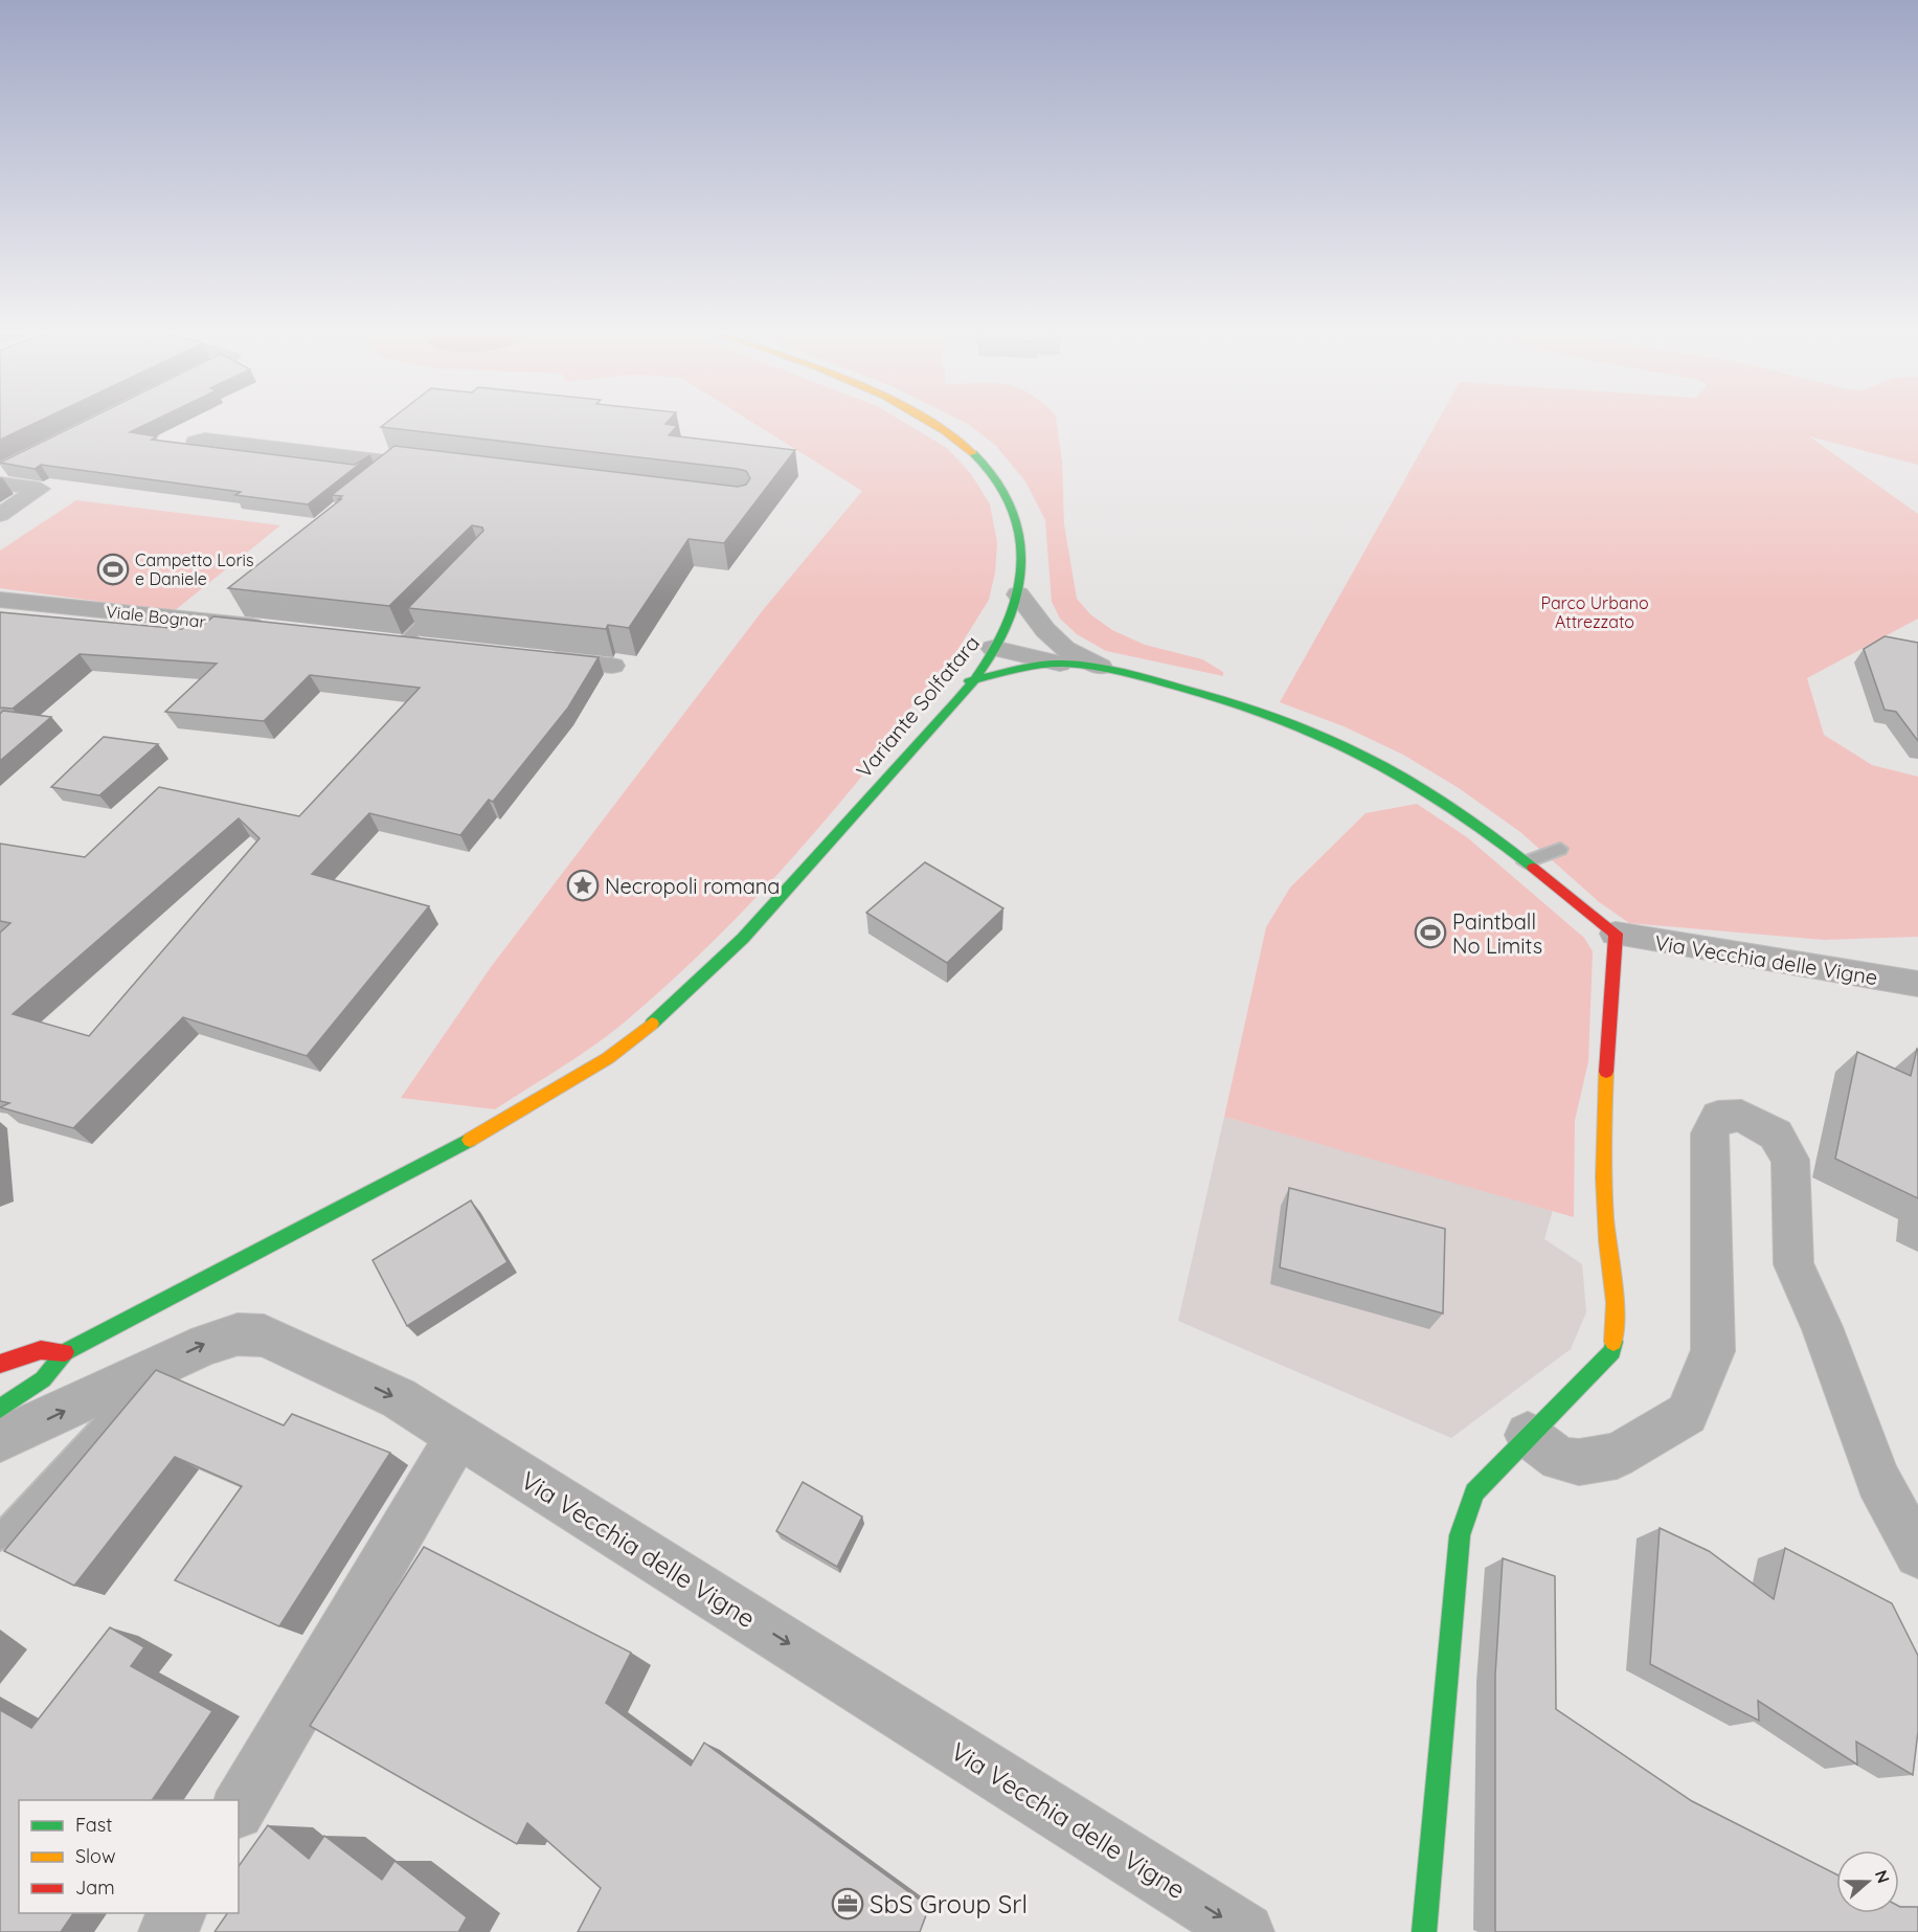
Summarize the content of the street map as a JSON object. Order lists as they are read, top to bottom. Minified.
{"streets":{"main road":["Variante Solfatara","Via Vecchia delle Vigne"],"street":["Viale Bognar"]},"one_way":["Via Vecchia delle Vigne"],"parks":["Parco Urbano Attrezzato"],"places":{"sports":["Campetto Loris e Daniele","Paintball No Limits"],"place":["Necropoli romana"],"office":["SbS Group Srl"]},"legend":["Fast","Slow","Jam"],"north":"right"}
